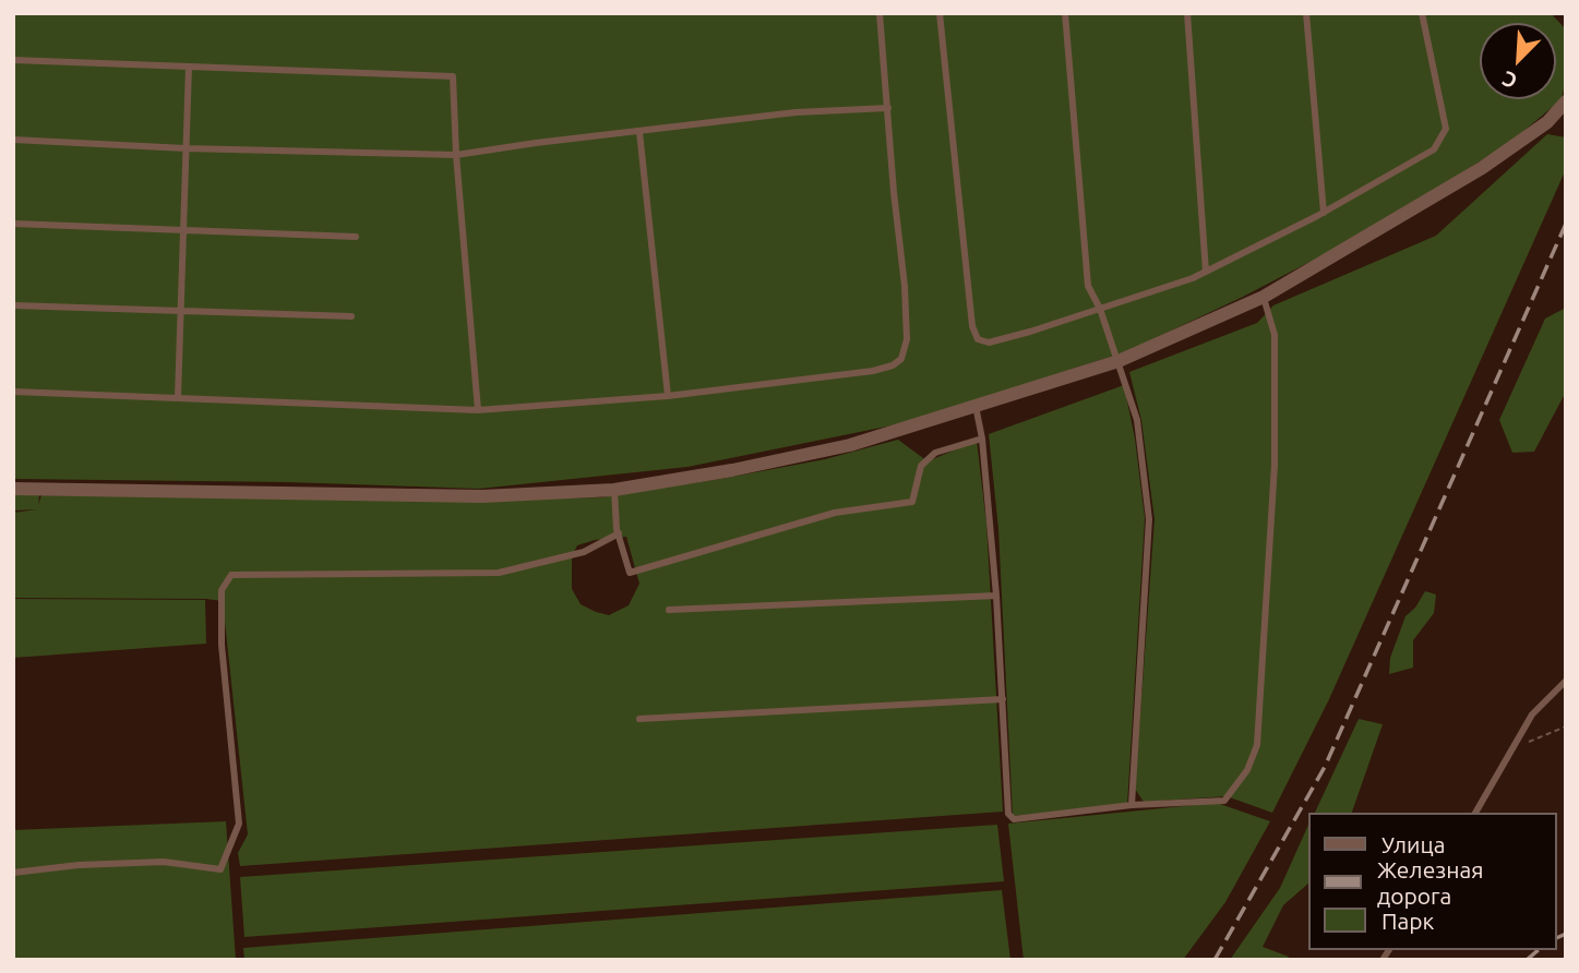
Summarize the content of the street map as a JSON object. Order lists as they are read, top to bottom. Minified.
{"legend":["Улица","Железная дорога","Парк"],"north":"bottom left"}
